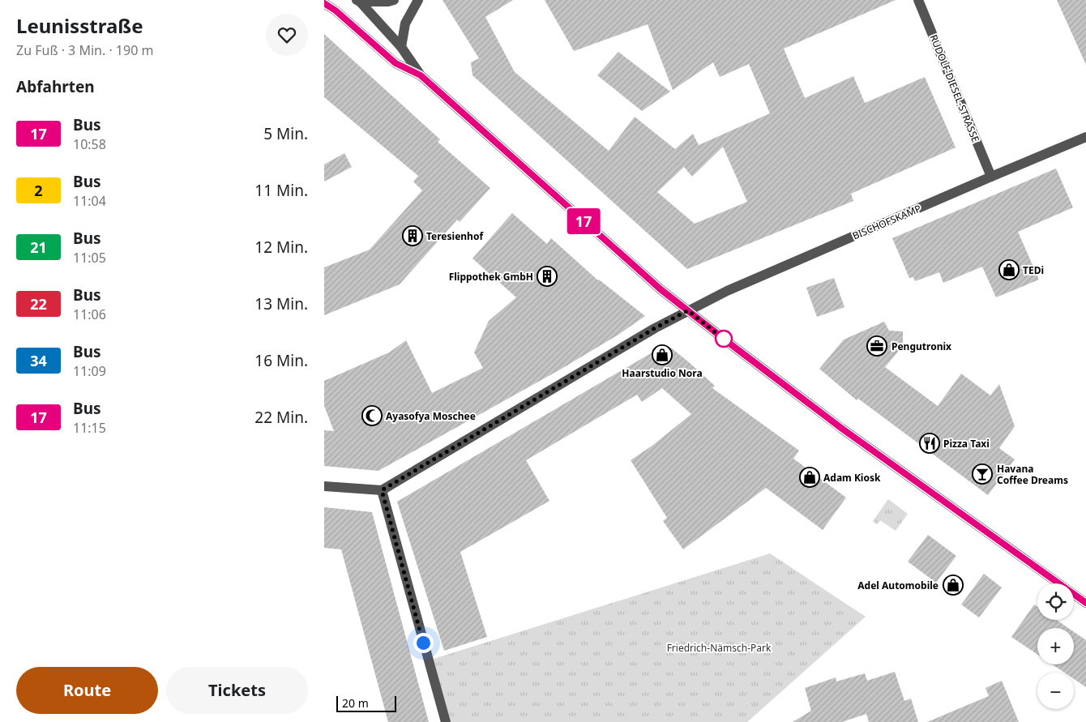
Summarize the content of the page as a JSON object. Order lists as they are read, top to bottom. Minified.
{"streets":{"street":["RUDOLF-DIESEL-STRASSE","BISCHOFSKAMP"]},"crossings":[["RUDOLF-DIESEL-STRASSE","BISCHOFSKAMP"]],"parks":["Friedrich-Nämsch-Park"],"places":{"building":["Teresienhof","Flippothek GmbH"],"shop":["TEDi","Haarstudio Nora","Adam Kiosk","Adel Automobile"],"office":["Pengutronix"],"mosque":["Ayasofya Moschee"],"restaurant":["Pizza Taxi"],"bar":["Havana Coffee Dreams"]},"lines":["bus line 17"],"scale_bar":"20 m","page":{"heading":[["Leunisstraße","Zu Fuß · 3 Min. · 190 m"],"Abfahrten"],"on_map":"17","list":[{"mark":"17","name":"Bus","note":"10:58","value":"5 Min."},{"mark":"2","name":"Bus","note":"11:04","value":"11 Min."},{"mark":"21","name":"Bus","note":"11:05","value":"12 Min."},{"mark":"22","name":"Bus","note":"11:06","value":"13 Min."},{"mark":"34","name":"Bus","note":"11:09","value":"16 Min."},{"mark":"17","name":"Bus","note":"11:15","value":"22 Min."}],"map_buttons":["+","−"],"buttons":["Route","Tickets"],"scale":"20 m"}}
